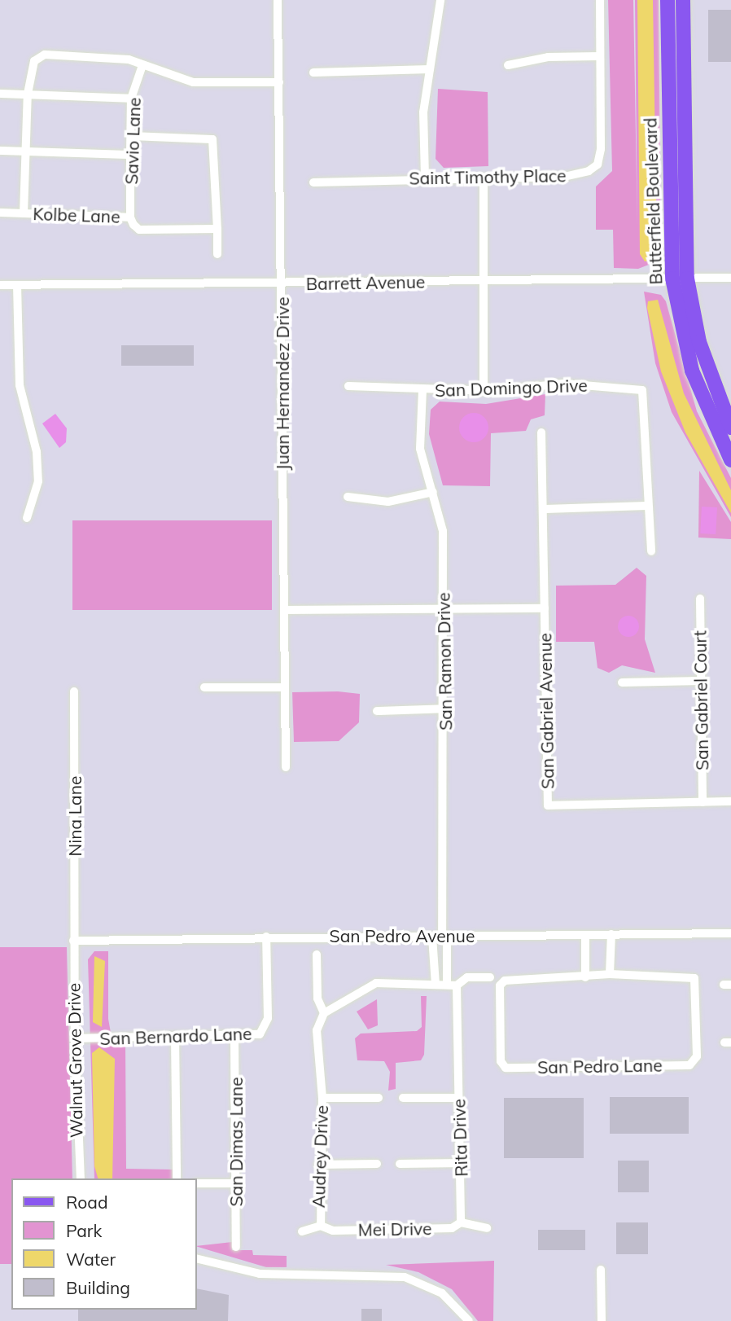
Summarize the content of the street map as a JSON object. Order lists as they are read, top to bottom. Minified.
{"streets":{"main road":["Butterfield Boulevard"],"street":["Savio Lane","Saint Timothy Place","Kolbe Lane","Barrett Avenue","Juan Hernandez Drive","San Domingo Drive","San Ramon Drive","San Gabriel Court","San Gabriel Avenue","Nina Lane","San Pedro Avenue","San Bernardo Lane","Walnut Grove Drive","San Pedro Lane","Rita Drive","San Dimas Lane","Audrey Drive","Mei Drive"]},"crossings":[["Savio Lane","Kolbe Lane"],["Butterfield Boulevard","Barrett Avenue"],["Barrett Avenue","Juan Hernandez Drive"],["San Domingo Drive","San Ramon Drive"],["San Ramon Drive","San Pedro Avenue"],["San Ramon Drive","Rita Drive"],["San Gabriel Court","San Gabriel Avenue"],["Nina Lane","San Pedro Avenue"],["Nina Lane","Walnut Grove Drive"],["San Pedro Avenue","San Bernardo Lane"],["San Pedro Avenue","Walnut Grove Drive"],["San Bernardo Lane","Walnut Grove Drive"],["San Bernardo Lane","San Dimas Lane"],["Rita Drive","Mei Drive"],["Audrey Drive","Mei Drive"]],"legend":["Road","Park","Water","Building"]}
